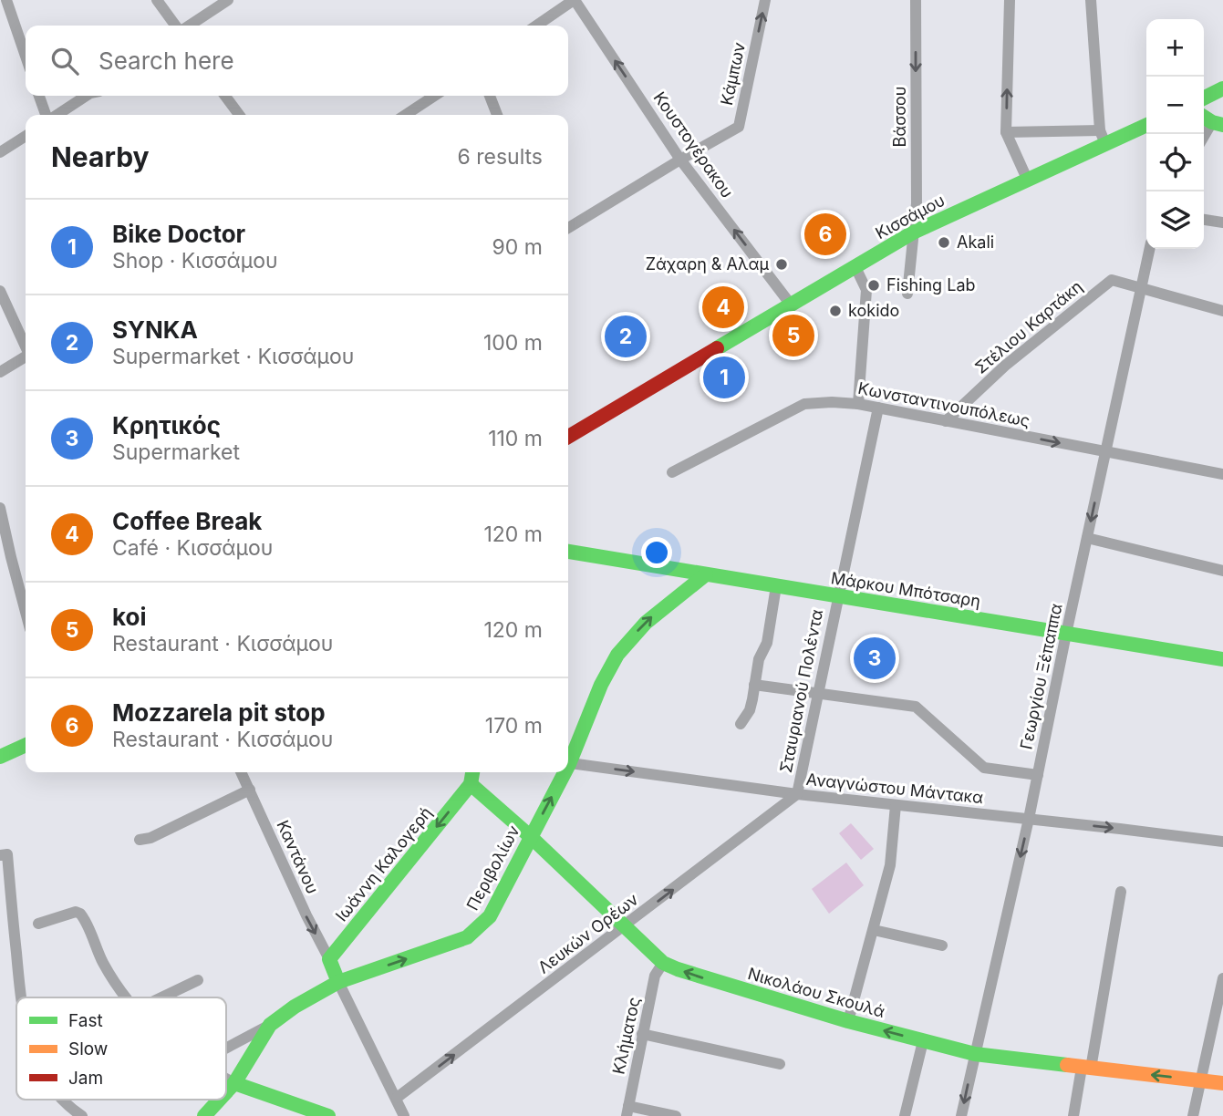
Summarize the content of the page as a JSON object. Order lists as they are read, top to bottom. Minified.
{"streets":{"main road":["Κισσάμου","Μάρκου Μπότσαρη","Ιωάννη Καλογερή","Περιβολίων","Νικολάου Σκουλά"],"street":["Κάμπων","Βάσσου","Κουστογέρακου","Στέλιου Καρτάκη","Κωνσταντινουπόλεως","Γεωργίου Ξέπαππα","Σταυριανού Πολέντα","Αναγνώστου Μάντακα","Καντάνου","Λευκών Ορέων","Κλήματος"]},"crossings":[["Κάμπων","Κουστογέρακου"],["Βάσσου","Κισσάμου"],["Κουστογέρακου","Κισσάμου"],["Στέλιου Καρτάκη","Κωνσταντινουπόλεως"],["Στέλιου Καρτάκη","Γεωργίου Ξέπαππα"],["Κωνσταντινουπόλεως","Γεωργίου Ξέπαππα"],["Κωνσταντινουπόλεως","Σταυριανού Πολέντα"],["Μάρκου Μπότσαρη","Γεωργίου Ξέπαππα"],["Μάρκου Μπότσαρη","Σταυριανού Πολέντα"],["Μάρκου Μπότσαρη","Περιβολίων"],["Γεωργίου Ξέπαππα","Αναγνώστου Μάντακα"],["Γεωργίου Ξέπαππα","Νικολάου Σκουλά"],["Σταυριανού Πολέντα","Αναγνώστου Μάντακα"],["Σταυριανού Πολέντα","Λευκών Ορέων"],["Αναγνώστου Μάντακα","Λευκών Ορέων"],["Καντάνου","Ιωάννη Καλογερή"],["Ιωάννη Καλογερή","Νικολάου Σκουλά"],["Περιβολίων","Νικολάου Σκουλά"],["Λευκών Ορέων","Νικολάου Σκουλά"],["Νικολάου Σκουλά","Κλήματος"]],"one_way":["Κάμπων","Κουστογέρακου","Γεωργίου Ξέπαππα","Αναγνώστου Μάντακα","Καντάνου","Ιωάννη Καλογερή","Περιβολίων","Λευκών Ορέων","Νικολάου Σκουλά"],"places":["Akali","Ζάχαρη & Αλαμ","Fishing Lab","kokido"],"legend":["Fast","Slow","Jam"],"page":{"map_buttons":["+","−"],"search":"Search here","heading":["Nearby","6 results"],"list":[{"mark":"1","name":"Bike Doctor","note":"Shop · Κισσάμου","value":"90 m"},{"mark":"2","name":"SYNKA","note":"Supermarket · Κισσάμου","value":"100 m"},{"mark":"3","name":"Κρητικός","note":"Supermarket","value":"110 m"},{"mark":"4","name":"Coffee Break","note":"Café · Κισσάμου","value":"120 m"},{"mark":"5","name":"koi","note":"Restaurant · Κισσάμου","value":"120 m"},{"mark":"6","name":"Mozzarela pit stop","note":"Restaurant · Κισσάμου","value":"170 m"}],"pins":["6","4","5","2","1","3"]}}
